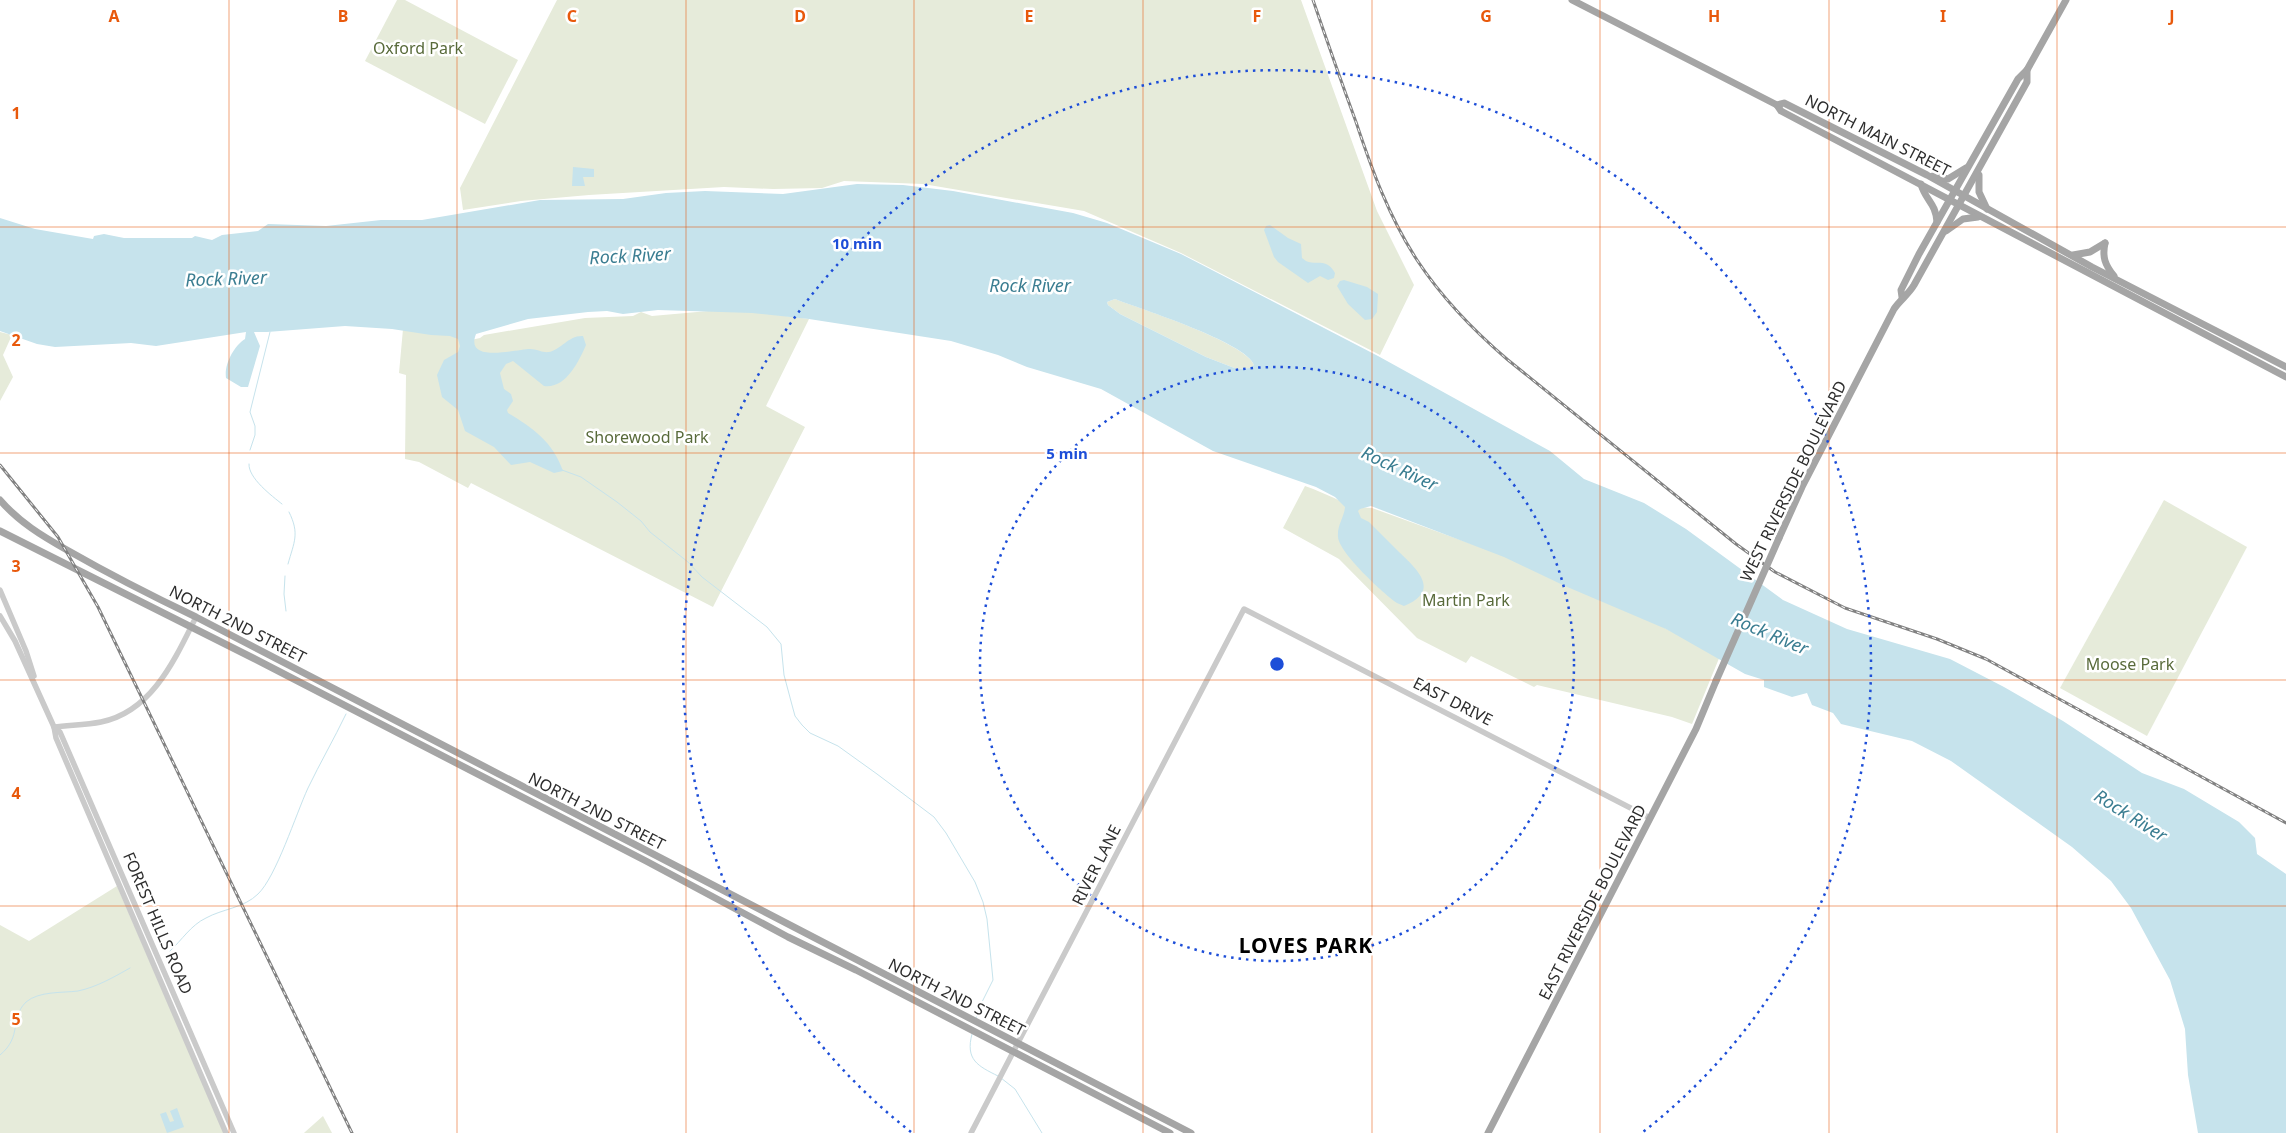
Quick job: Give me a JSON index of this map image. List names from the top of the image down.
{
  "streets": {
    "main road": [
      "NORTH MAIN STREET",
      "WEST RIVERSIDE BOULEVARD",
      "NORTH 2ND STREET",
      "EAST RIVERSIDE BOULEVARD"
    ],
    "street": ["EAST DRIVE", "RIVER LANE", "FOREST HILLS ROAD"]
  },
  "crossings": [
    ["NORTH MAIN STREET", "WEST RIVERSIDE BOULEVARD"],
    ["WEST RIVERSIDE BOULEVARD", "EAST RIVERSIDE BOULEVARD"],
    ["NORTH 2ND STREET", "RIVER LANE"],
    ["EAST DRIVE", "RIVER LANE"],
    ["EAST DRIVE", "EAST RIVERSIDE BOULEVARD"]
  ],
  "districts": ["LOVES PARK"],
  "water": ["Rock River"],
  "parks": [
    "Oxford Park",
    "Shorewood Park",
    "Martin Park",
    "Moose Park"
  ],
  "grid": {
    "columns": [
      "A",
      "B",
      "C",
      "D",
      "E",
      "F",
      "G",
      "H",
      "I",
      "J"
    ],
    "rows": [
      "1",
      "2",
      "3",
      "4",
      "5"
    ]
  },
  "rings": ["10 min", "5 min"]
}
